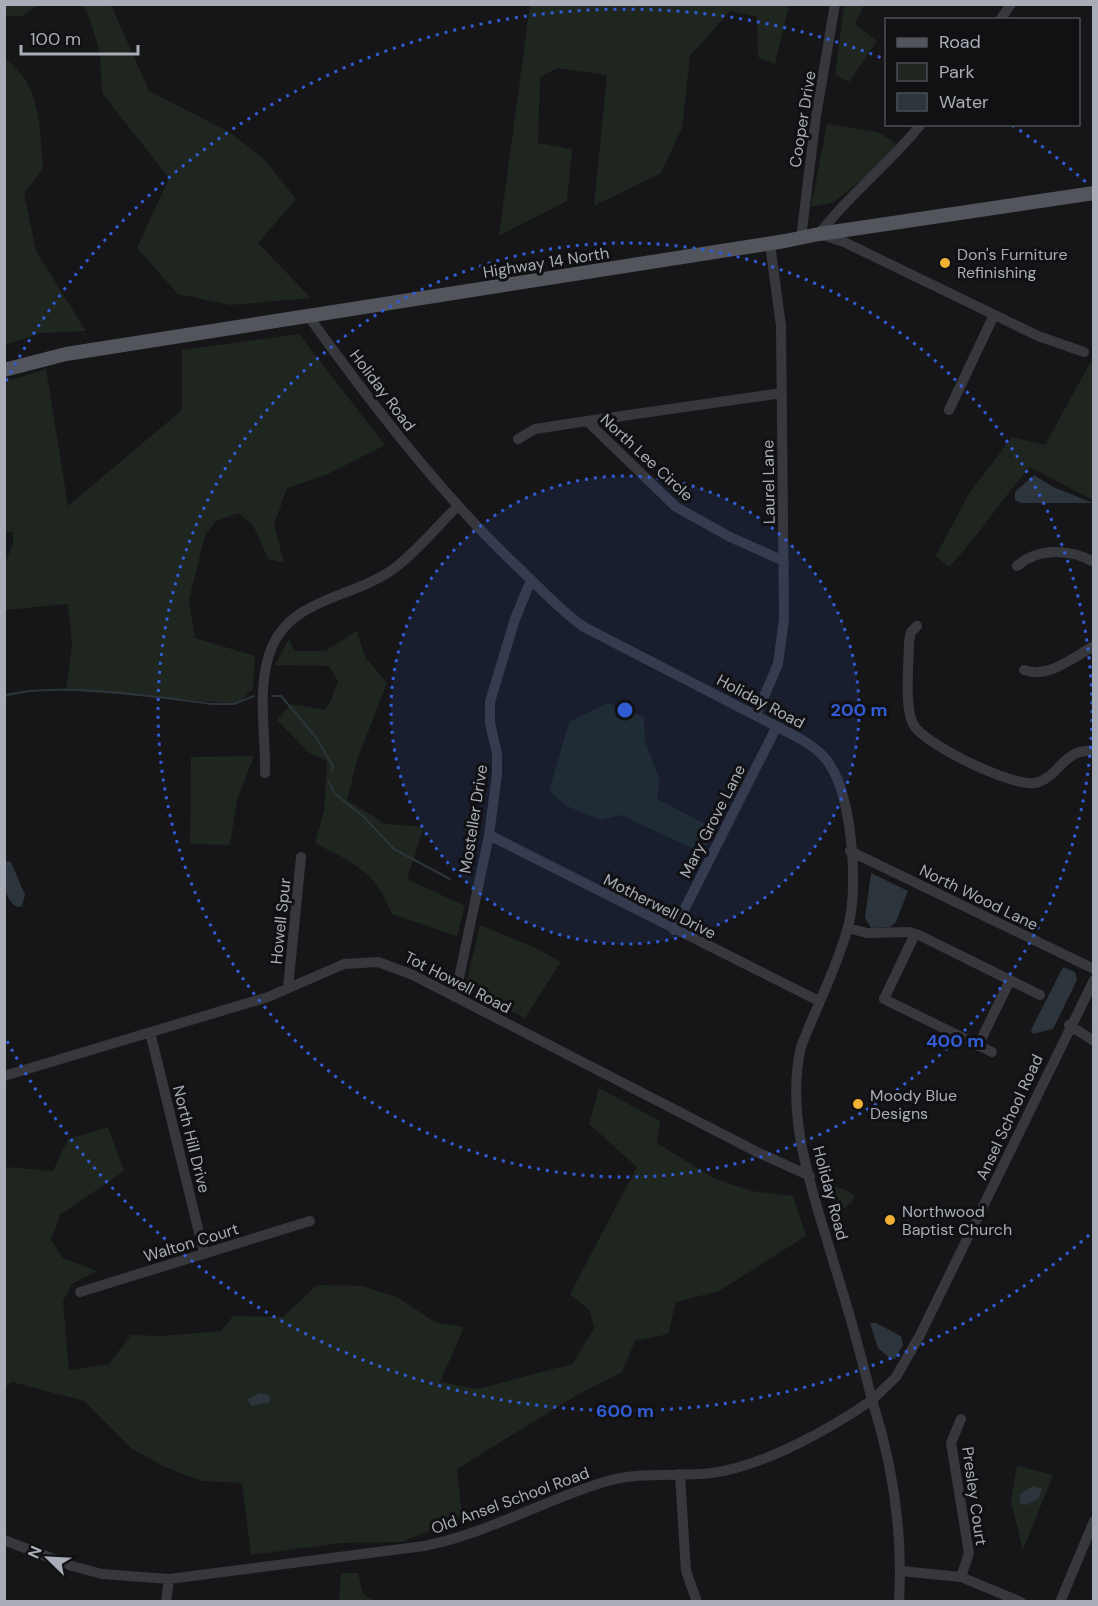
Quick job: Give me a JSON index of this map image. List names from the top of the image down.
{
  "streets": {
    "main road": ["Highway 14 North"],
    "street": [
      "Cooper Drive",
      "Holiday Road",
      "North Lee Circle",
      "Laurel Lane",
      "Mosteller Drive",
      "Mary Grove Lane",
      "North Wood Lane",
      "Motherwell Drive",
      "Howell Spur",
      "Tot Howell Road",
      "Ansel School Road",
      "North Hill Drive",
      "Walton Court",
      "Presley Court",
      "Old Ansel School Road"
    ]
  },
  "crossings": [
    ["Cooper Drive", "Highway 14 North"],
    ["Highway 14 North", "Holiday Road"],
    ["Highway 14 North", "Laurel Lane"],
    ["Holiday Road", "Laurel Lane"],
    ["Holiday Road", "Mosteller Drive"],
    ["Holiday Road", "Mary Grove Lane"],
    ["Holiday Road", "North Wood Lane"],
    ["Holiday Road", "Motherwell Drive"],
    ["Holiday Road", "Tot Howell Road"],
    ["Holiday Road", "Ansel School Road"],
    ["Holiday Road", "Old Ansel School Road"],
    ["North Lee Circle", "Laurel Lane"],
    ["Mosteller Drive", "Motherwell Drive"],
    ["Mosteller Drive", "Tot Howell Road"],
    ["Mary Grove Lane", "Motherwell Drive"],
    ["Howell Spur", "Tot Howell Road"],
    ["Tot Howell Road", "North Hill Drive"],
    ["Ansel School Road", "Old Ansel School Road"],
    ["North Hill Drive", "Walton Court"]
  ],
  "places": ["Don's Furniture Refinishing", "Moody Blue Designs", "Northwood Baptist Church"],
  "legend": ["Road", "Park", "Water"],
  "scale_bar": "100 m",
  "north": "top left",
  "rings": ["200 m", "400 m", "600 m"]
}
